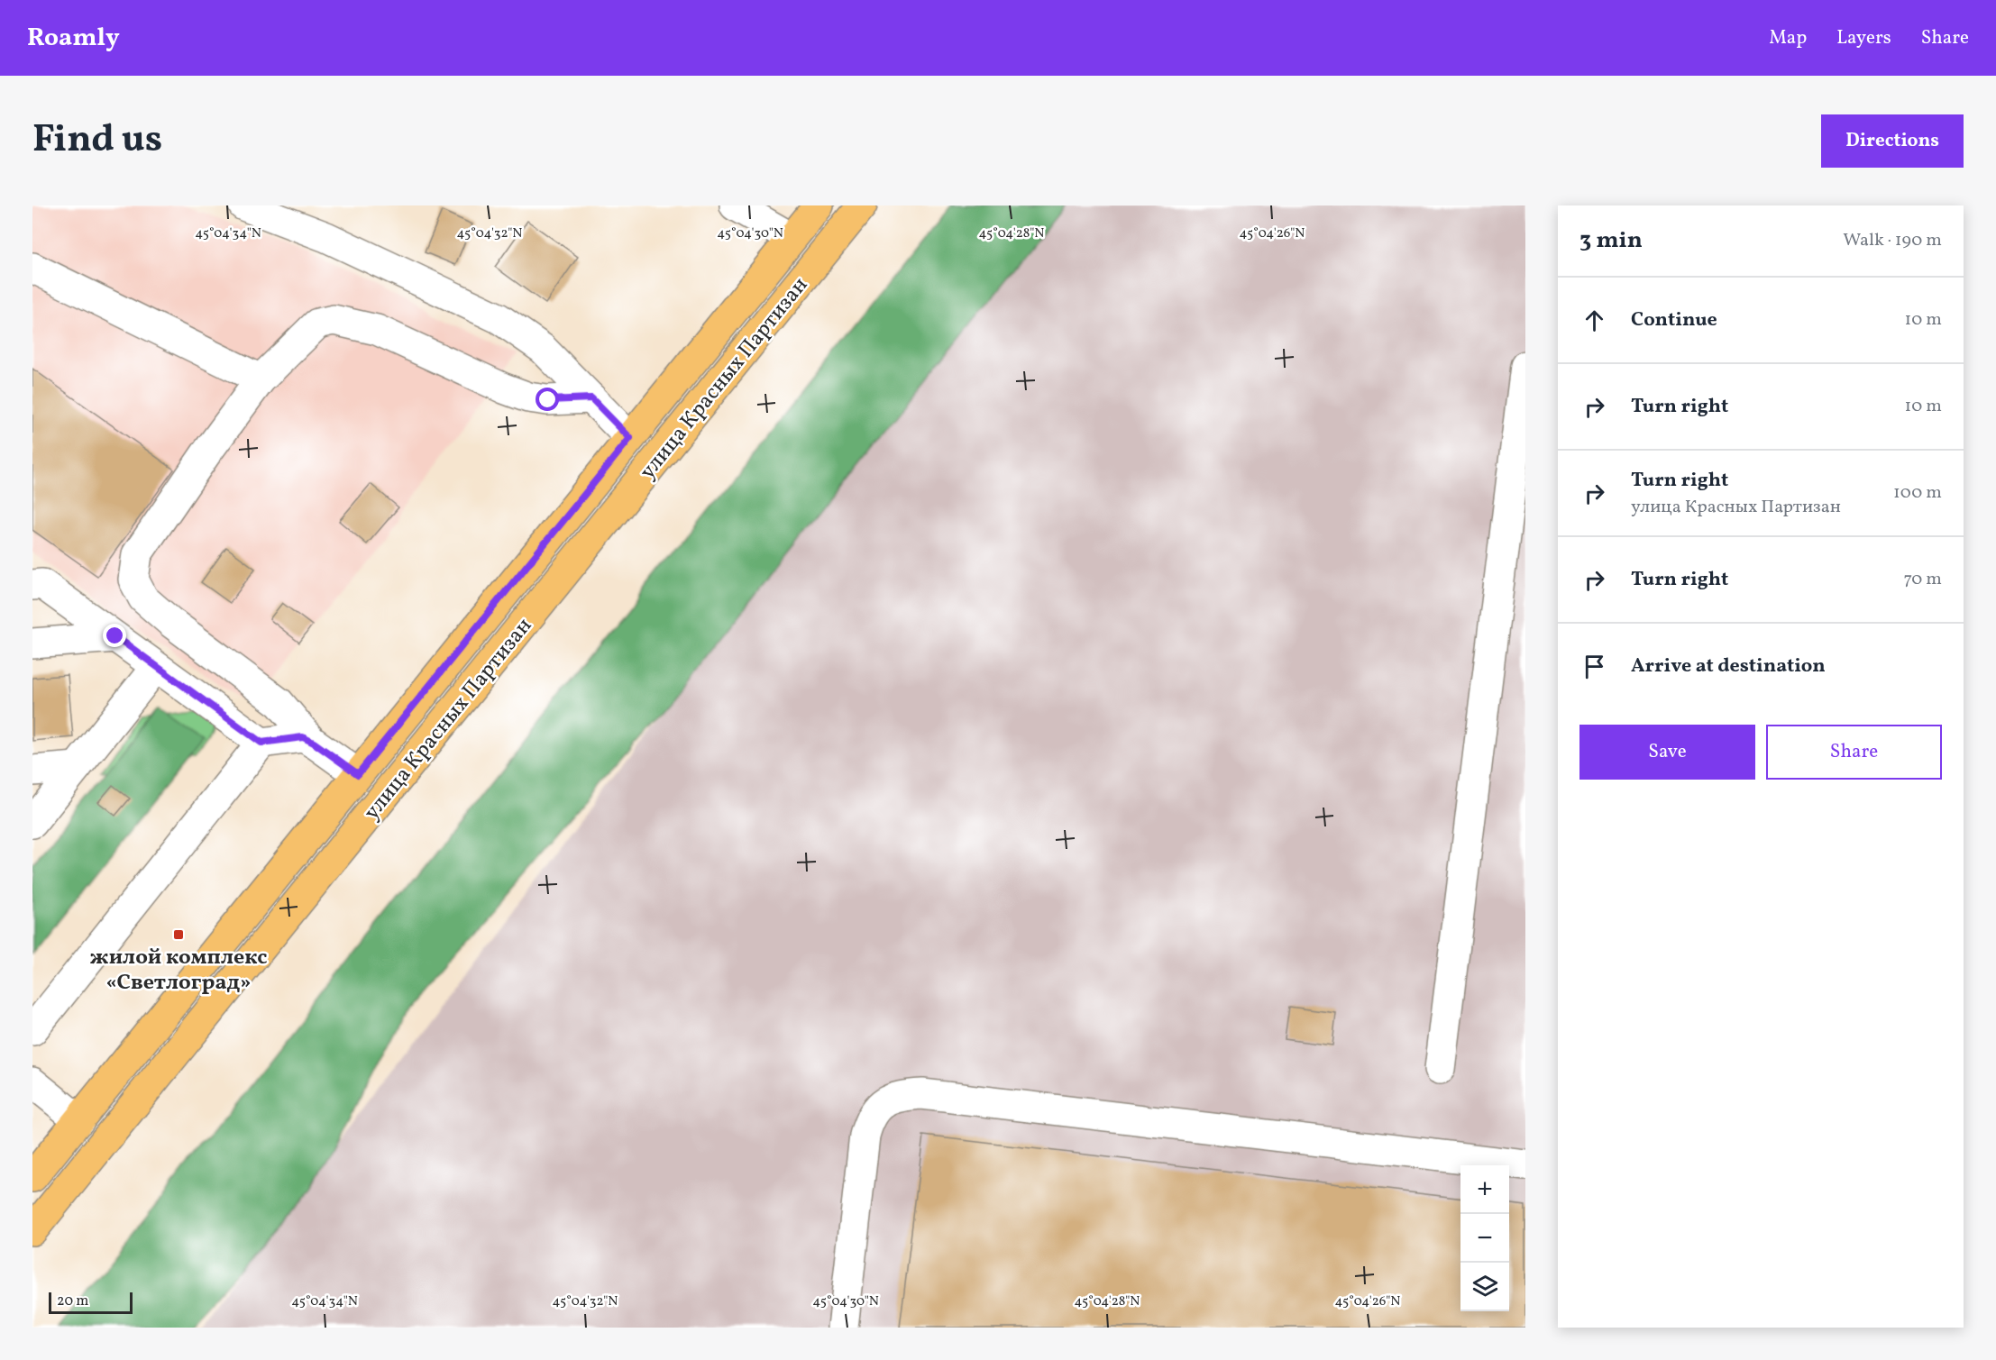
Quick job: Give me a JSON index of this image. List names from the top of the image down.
{
  "streets": {
    "main road": ["улица Красных Партизан"]
  },
  "places": {
    "transit": ["жилой комплекс «Светлоград»"]
  },
  "scale_bar": "20 m",
  "page": {
    "header": "Roamly",
    "nav": ["Map", "Layers", "Share"],
    "title": "Find us",
    "buttons": [
      "Directions",
      ["Save", "Share"]
    ],
    "heading": ["3 min", "Walk · 190 m"],
    "list": [
      ["Continue", "10 m"],
      ["Turn right", "10 m"],
      ["Turn right", "улица Красных Партизан", "100 m"],
      ["Turn right", "70 m"],
      "Arrive at destination"
    ],
    "map_buttons": ["+", "−"],
    "scale": "20 m"
  },
  "coordinates": [
    "45°04'34\"N",
    "45°04'32\"N",
    "45°04'30\"N",
    "45°04'28\"N",
    "45°04'26\"N"
  ]
}
